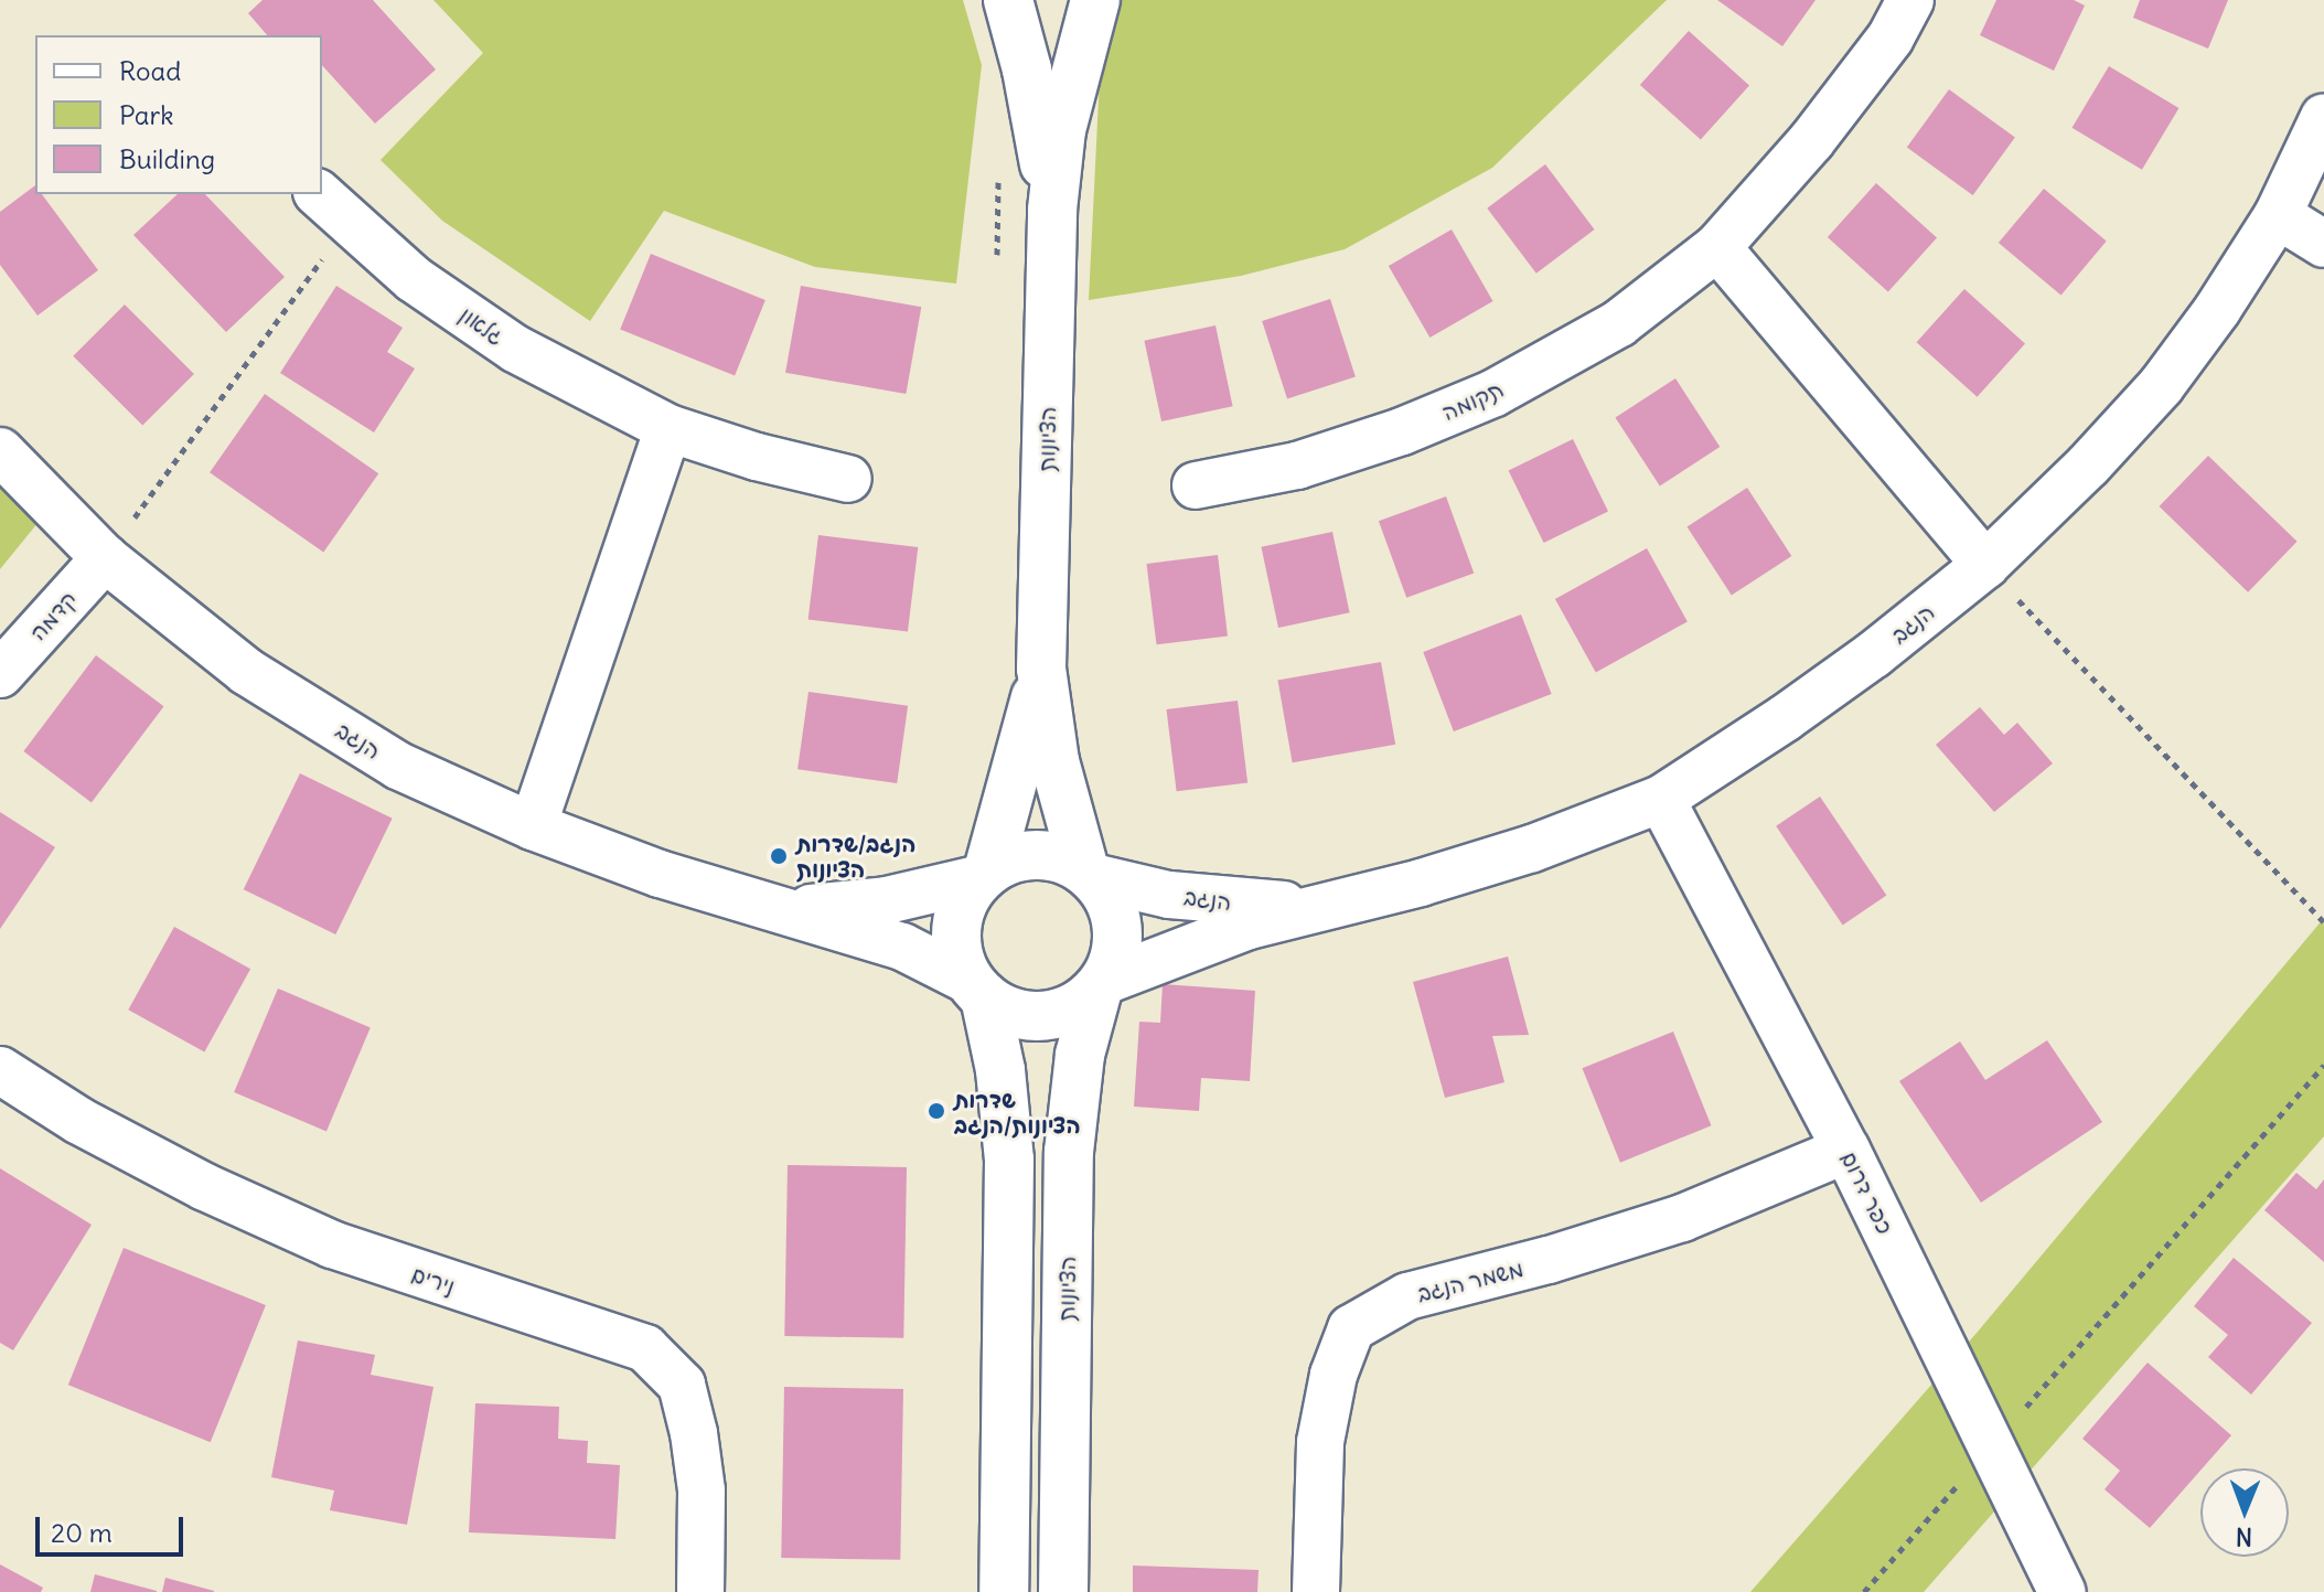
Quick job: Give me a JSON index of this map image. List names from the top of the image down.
{
  "streets": {
    "street": [
      "גלאון",
      "תקומה",
      "הציונות",
      "קדמה",
      "הנגב",
      "כפר דרום",
      "נירים",
      "משמר הנגב"
    ]
  },
  "crossings": [
    ["הציונות", "הנגב"],
    ["קדמה", "הנגב"],
    ["הנגב", "כפר דרום"],
    ["כפר דרום", "משמר הנגב"]
  ],
  "places": ["הנגב/שדרות הציונות", "שדרות הציונות/הנגב"],
  "legend": ["Road", "Park", "Building"],
  "scale_bar": "20 m",
  "north": "bottom"
}
